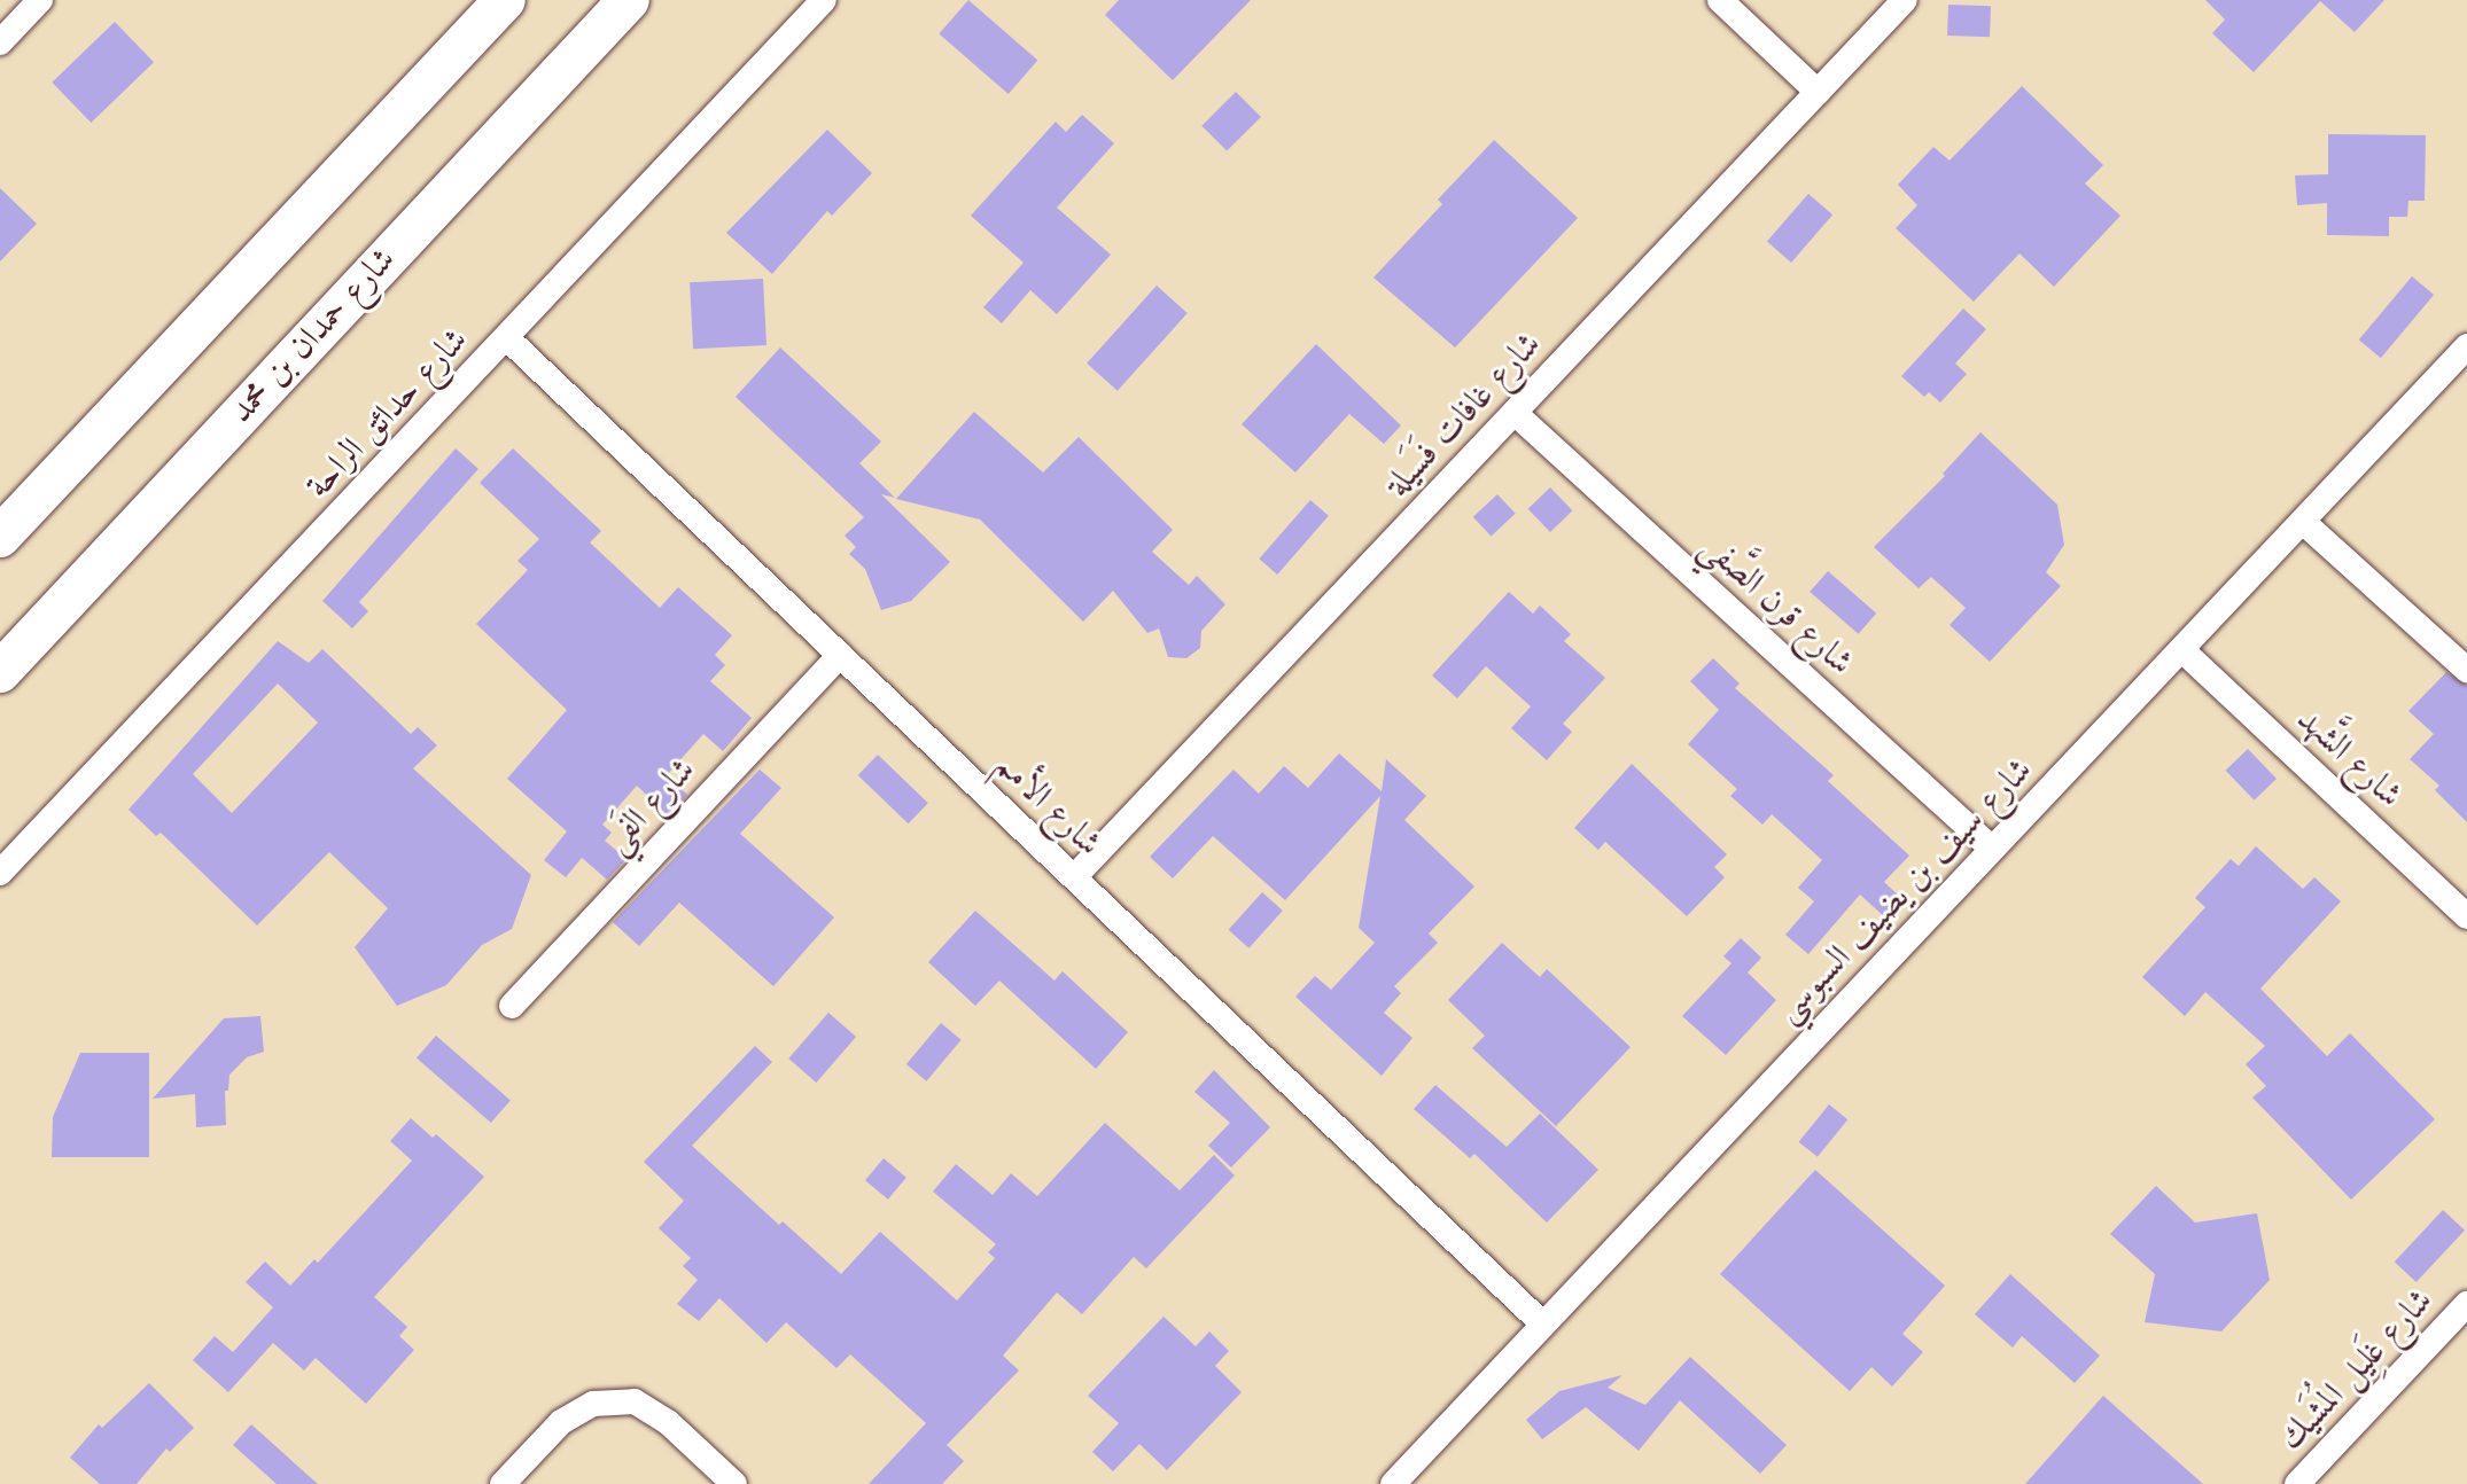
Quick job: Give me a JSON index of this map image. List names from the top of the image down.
{
  "streets": {
    "main road": ["شارع حمدان بن محمد"],
    "street": [
      "شارع حدائق الراحة",
      "شارع غافات فَسَيلة",
      "شارع قرن الصَّفي",
      "شارع الشَّهد",
      "شارع الأمم",
      "شارع الفَي",
      "شارع سيف بن يضيف السبوسي",
      "شارع غَلِيل المُشَيك"
    ]
  },
  "crossings": [
    ["شارع حدائق الراحة", "شارع الأمم"],
    ["شارع غافات فَسَيلة", "شارع قرن الصَّفي"],
    ["شارع غافات فَسَيلة", "شارع الأمم"],
    ["شارع قرن الصَّفي", "شارع سيف بن يضيف السبوسي"],
    ["شارع الشَّهد", "شارع سيف بن يضيف السبوسي"],
    ["شارع الأمم", "شارع الفَي"],
    ["شارع الأمم", "شارع سيف بن يضيف السبوسي"]
  ]
}
